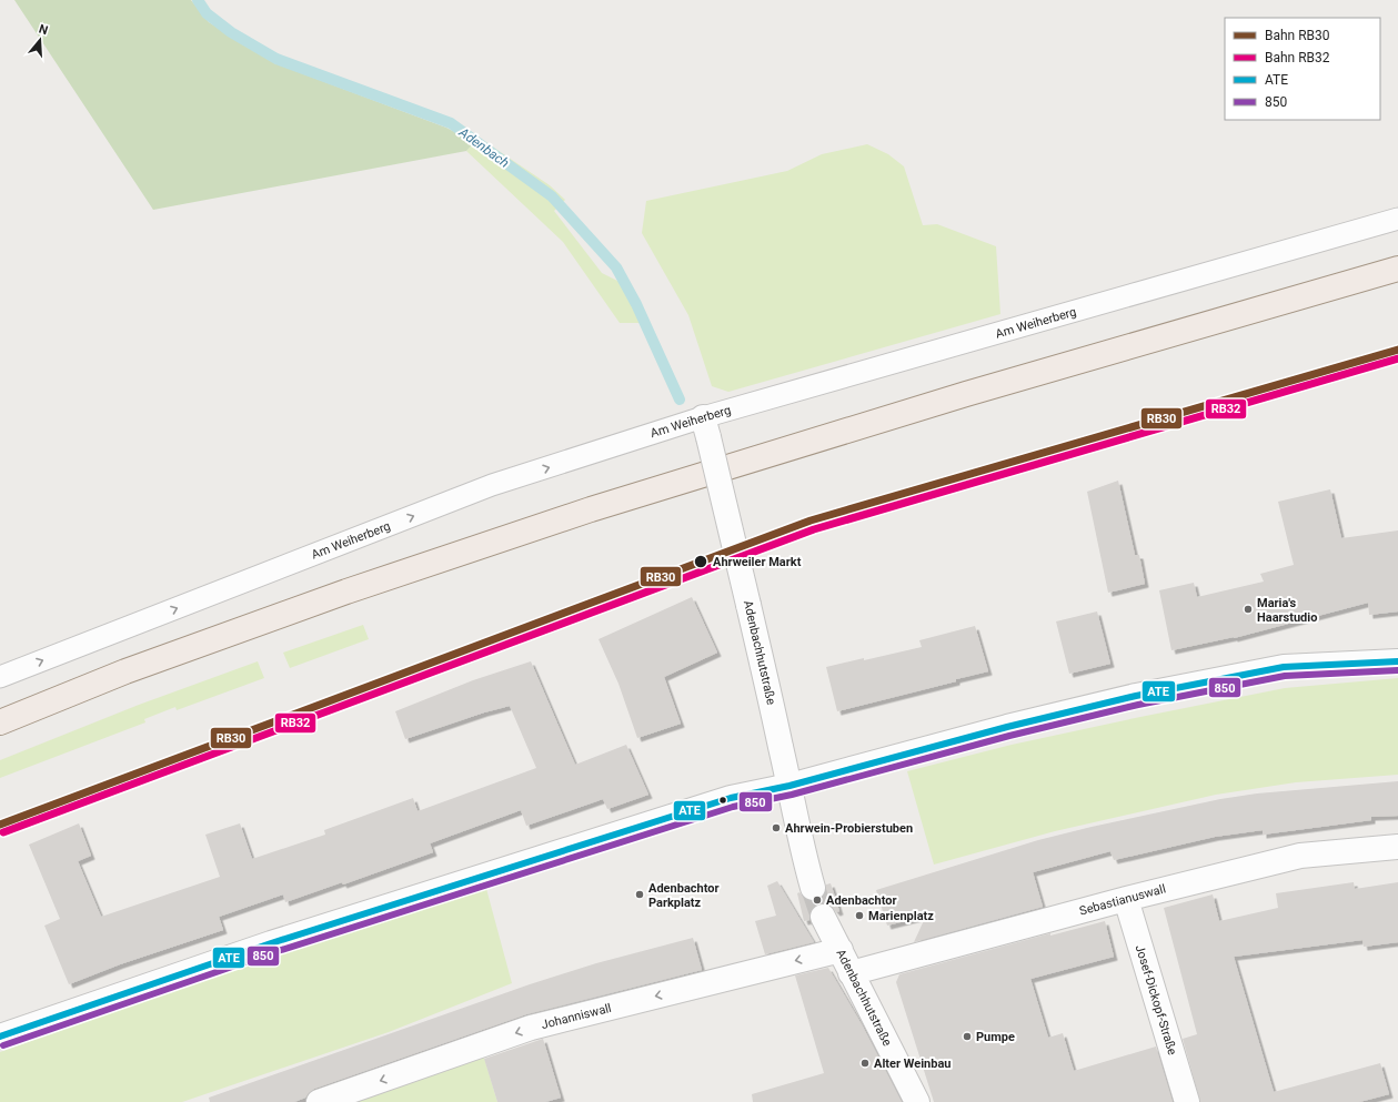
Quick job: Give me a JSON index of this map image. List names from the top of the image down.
{
  "streets": {
    "street": [
      "Adenbachhutstraße",
      "Sebastianuswall",
      "Josef-Dickopf-Straße",
      "Johanniswall"
    ],
    "lane": ["Am Weiherberg"]
  },
  "crossings": [
    ["Am Weiherberg", "Adenbachhutstraße"],
    ["Adenbachhutstraße", "Sebastianuswall"],
    ["Adenbachhutstraße", "Johanniswall"],
    ["Sebastianuswall", "Josef-Dickopf-Straße"]
  ],
  "one_way": ["Am Weiherberg"],
  "water": ["Adenbach"],
  "places": [
    "Ahrweiler Markt",
    "Maria's Haarstudio",
    "Ahrwein-Probierstuben",
    "Adenbachtor Parkplatz",
    "Adenbachtor",
    "Marienplatz",
    "Pumpe",
    "Alter Weinbau"
  ],
  "lines": [
    "rail line RB30",
    "rail line RB32",
    "transit line ATE",
    "transit line 850"
  ],
  "legend": [
    "Bahn RB30",
    "Bahn RB32",
    "ATE",
    "850"
  ],
  "north": "top"
}
